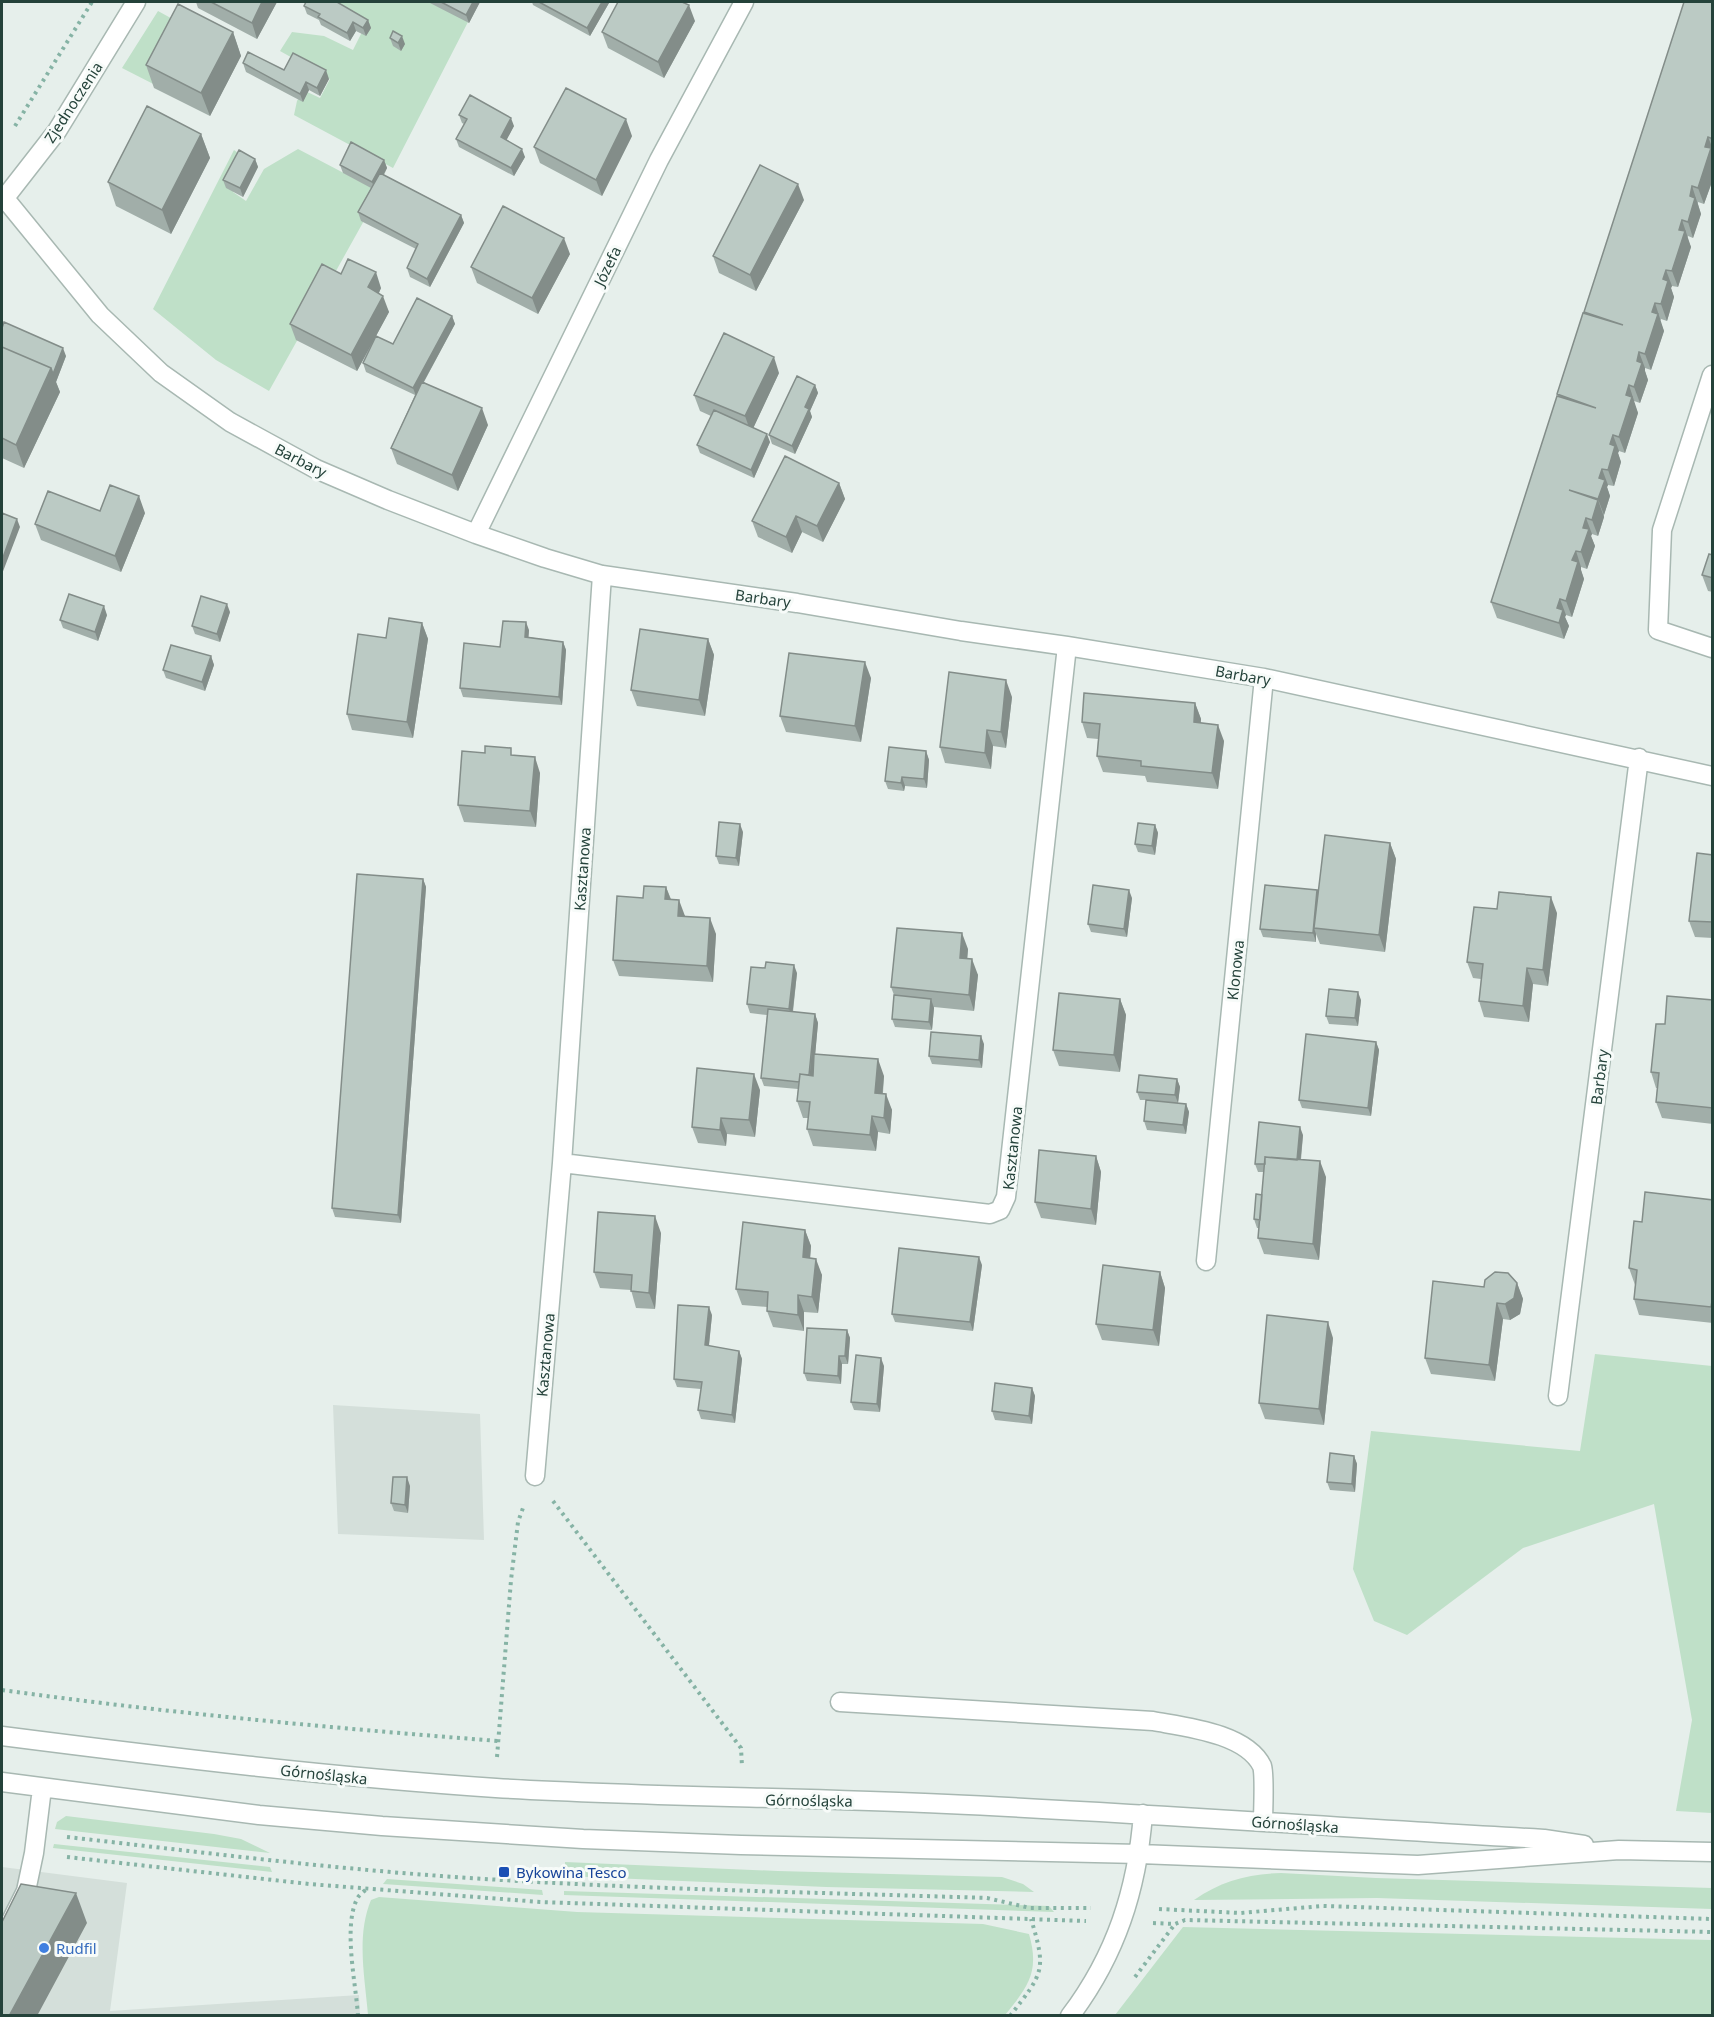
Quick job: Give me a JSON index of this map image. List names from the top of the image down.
{
  "streets": {
    "street": [
      "Zjednoczenia",
      "Józefa",
      "Barbary",
      "Kasztanowa",
      "Klonowa",
      "Górnośląska"
    ]
  },
  "crossings": [
    ["Zjednoczenia", "Barbary"],
    ["Józefa", "Barbary"],
    ["Barbary", "Kasztanowa"],
    ["Barbary", "Klonowa"]
  ],
  "places": {
    "transit": ["Bykowina Tesco"],
    "other": ["Rudfil"]
  }
}
